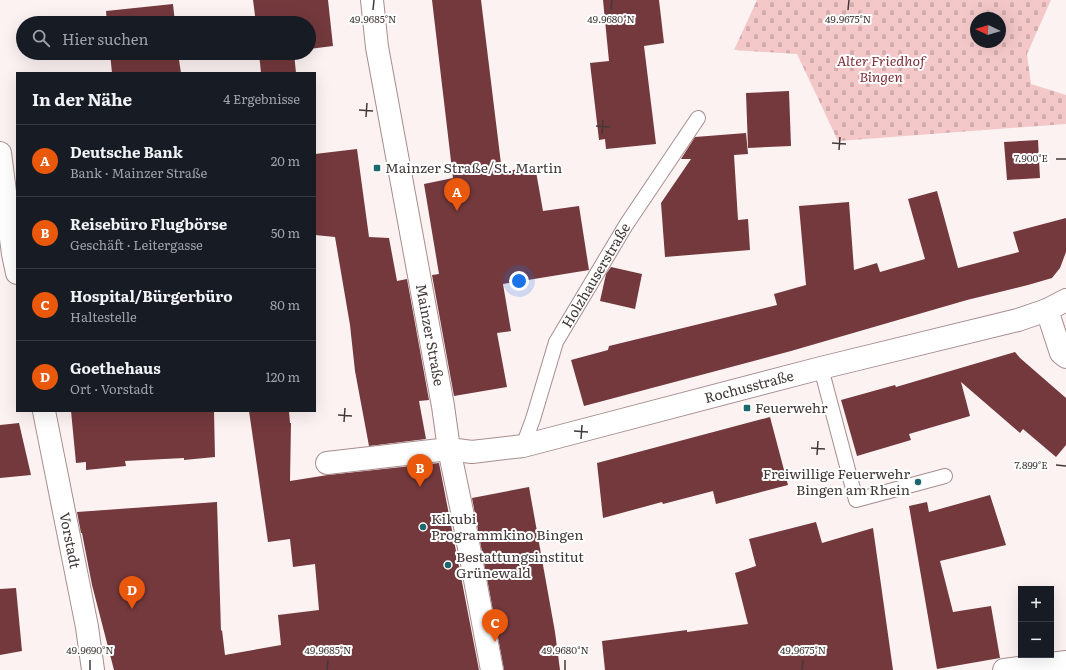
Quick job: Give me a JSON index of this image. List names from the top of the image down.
{
  "streets": {
    "street": ["Mainzer Straße", "Rochusstraße", "Vorstadt"],
    "lane": ["Holzhauserstraße"]
  },
  "crossings": [
    ["Holzhauserstraße", "Rochusstraße"],
    ["Mainzer Straße", "Rochusstraße"]
  ],
  "parks": ["Alter Friedhof Bingen"],
  "places": {
    "transit": ["Mainzer Straße/St. Martin", "Feuerwehr"],
    "other": ["Freiwillige Feuerwehr Bingen am Rhein", "Kikubi Programmkino Bingen", "Bestattungsinstitut Grünewald"]
  },
  "north": "left",
  "page": {
    "search": "Hier suchen",
    "heading": ["In der Nähe", "4 Ergebnisse"],
    "list": [
      {
        "mark": "A",
        "name": "Deutsche Bank",
        "note": "Bank · Mainzer Straße",
        "value": "20 m"
      },
      {
        "mark": "B",
        "name": "Reisebüro Flugbörse",
        "note": "Geschäft · Leitergasse",
        "value": "50 m"
      },
      {
        "mark": "C",
        "name": "Hospital/Bürgerbüro",
        "note": "Haltestelle",
        "value": "80 m"
      },
      {
        "mark": "D",
        "name": "Goethehaus",
        "note": "Ort · Vorstadt",
        "value": "120 m"
      }
    ],
    "pins": [
      "A",
      "B",
      "D",
      "C"
    ],
    "map_buttons": ["+", "−"]
  },
  "coordinates": [
    "49.9685°N",
    "49.9680°N",
    "49.9675°N",
    "7.900°E",
    "7.899°E",
    "49.9690°N"
  ]
}
